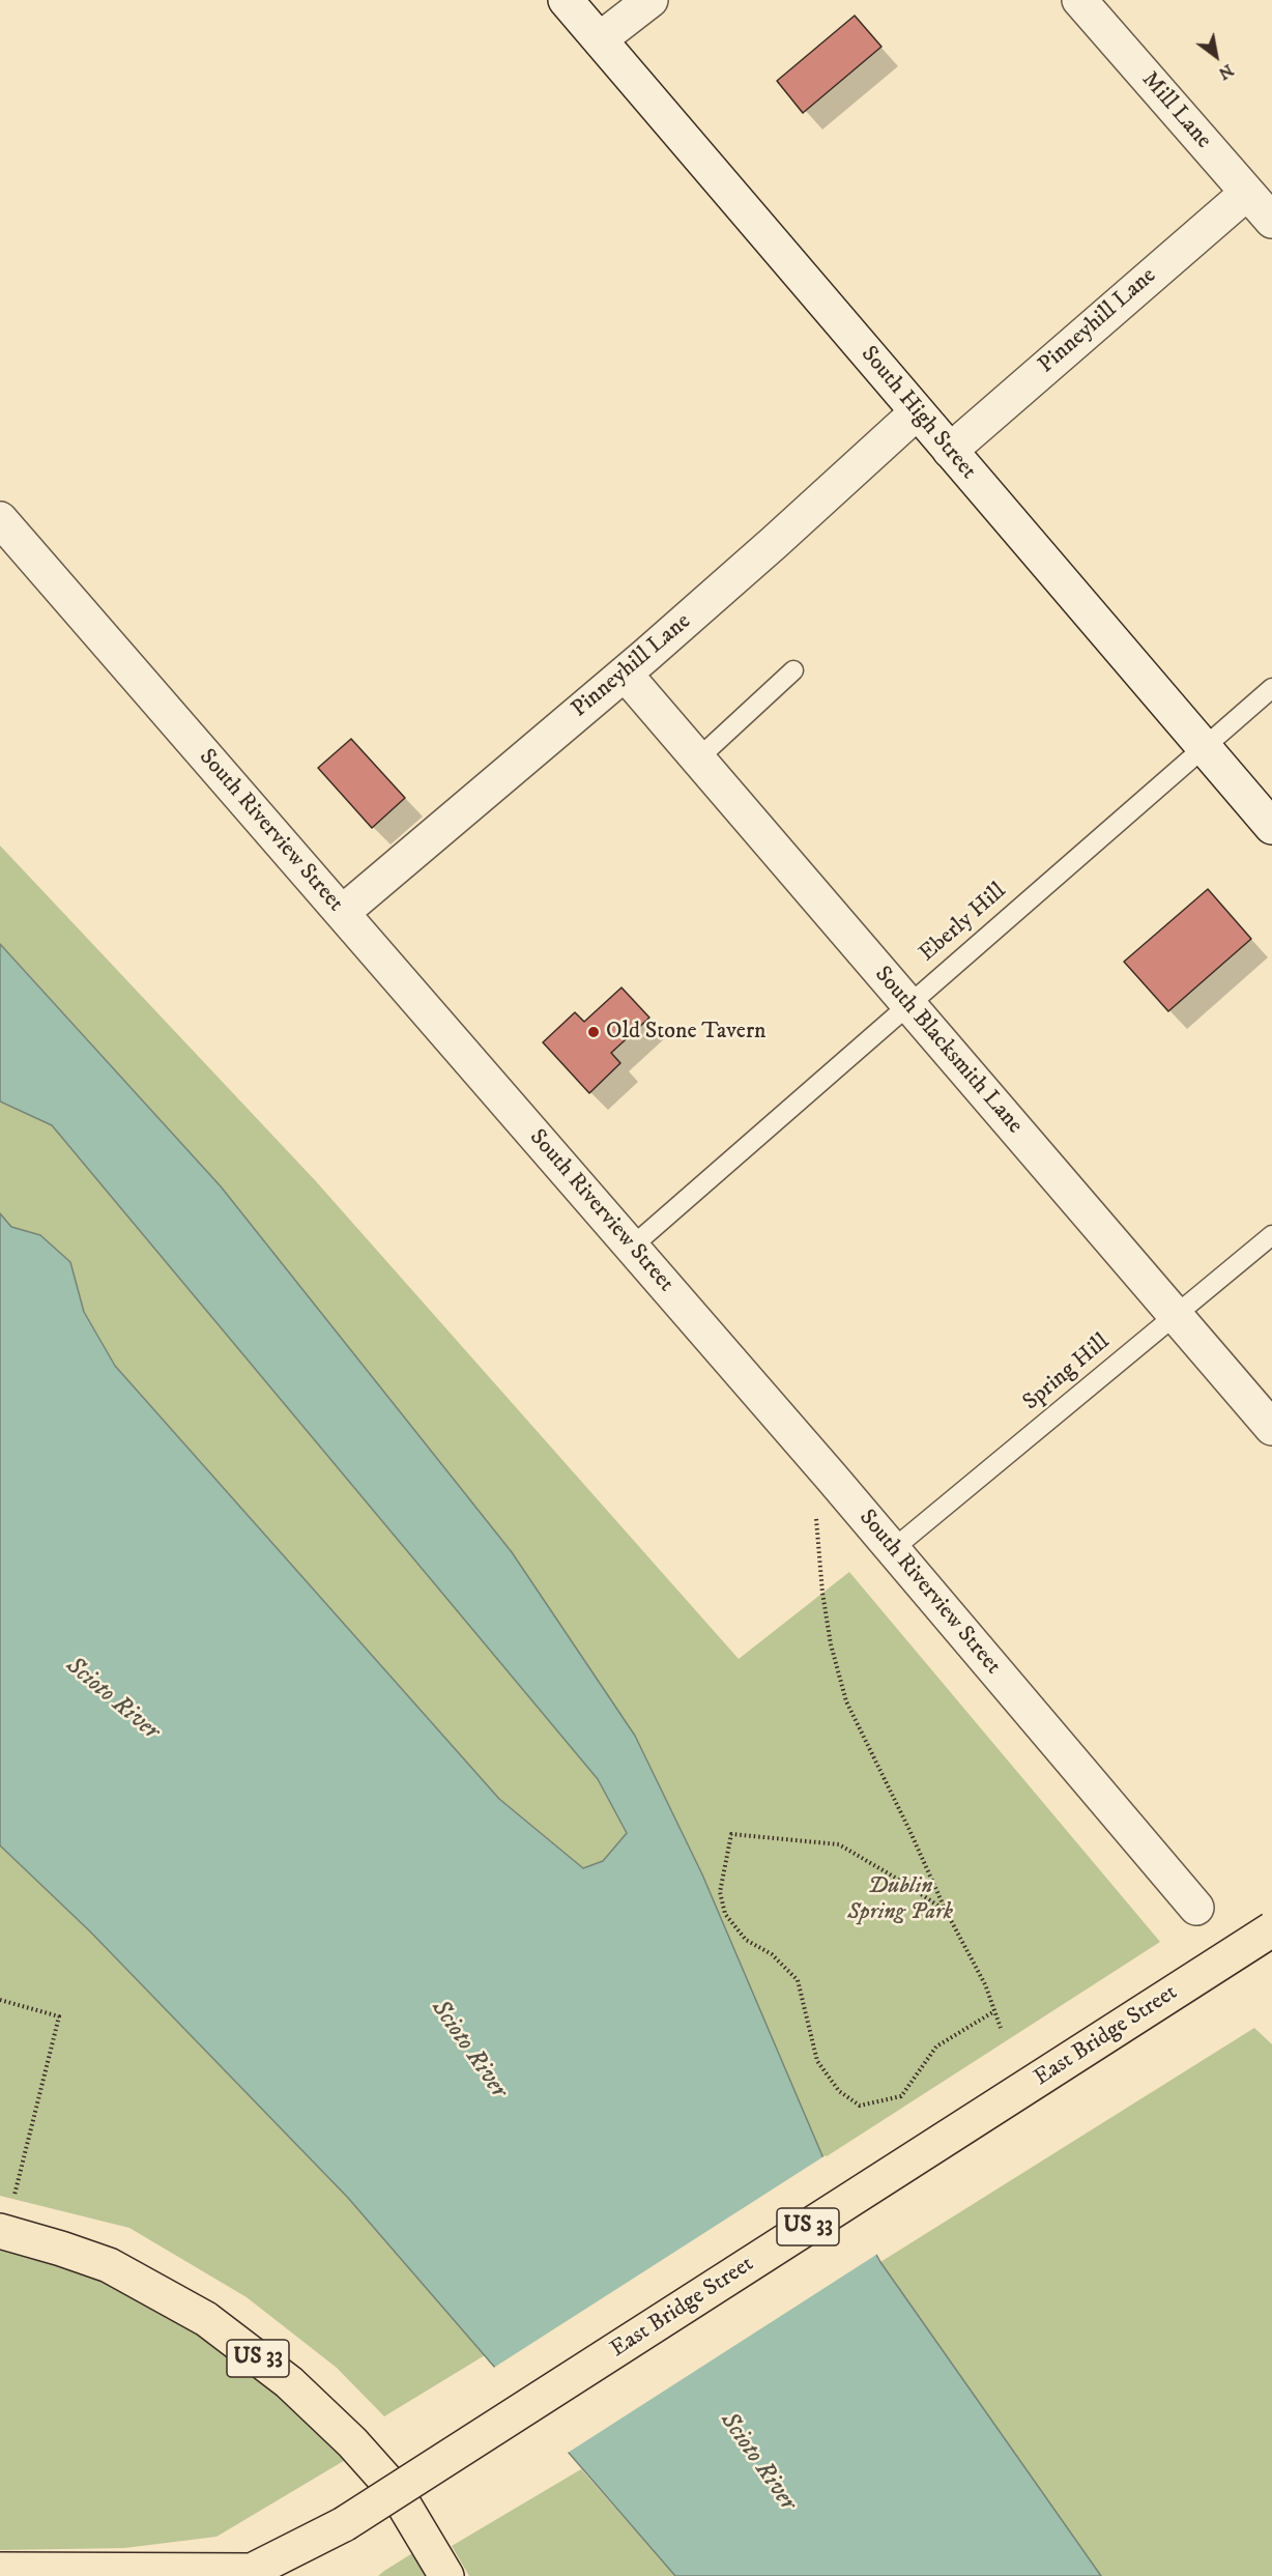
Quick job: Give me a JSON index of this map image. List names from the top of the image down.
{
  "streets": {
    "main road": ["East Bridge Street", "US 33"],
    "street": [
      "Mill Lane",
      "Pinneyhill Lane",
      "South High Street",
      "South Riverview Street",
      "South Blacksmith Lane"
    ],
    "lane": ["Eberly Hill", "Spring Hill"]
  },
  "crossings": [
    ["Mill Lane", "Pinneyhill Lane"],
    ["Pinneyhill Lane", "South High Street"],
    ["Pinneyhill Lane", "South Riverview Street"],
    ["Pinneyhill Lane", "South Blacksmith Lane"],
    ["South High Street", "Eberly Hill"],
    ["South Riverview Street", "Eberly Hill"],
    ["South Riverview Street", "Spring Hill"],
    ["Eberly Hill", "South Blacksmith Lane"],
    ["South Blacksmith Lane", "Spring Hill"]
  ],
  "water": ["Scioto River"],
  "parks": ["Dublin Spring Park"],
  "places": ["Old Stone Tavern"],
  "north": "bottom right"
}
